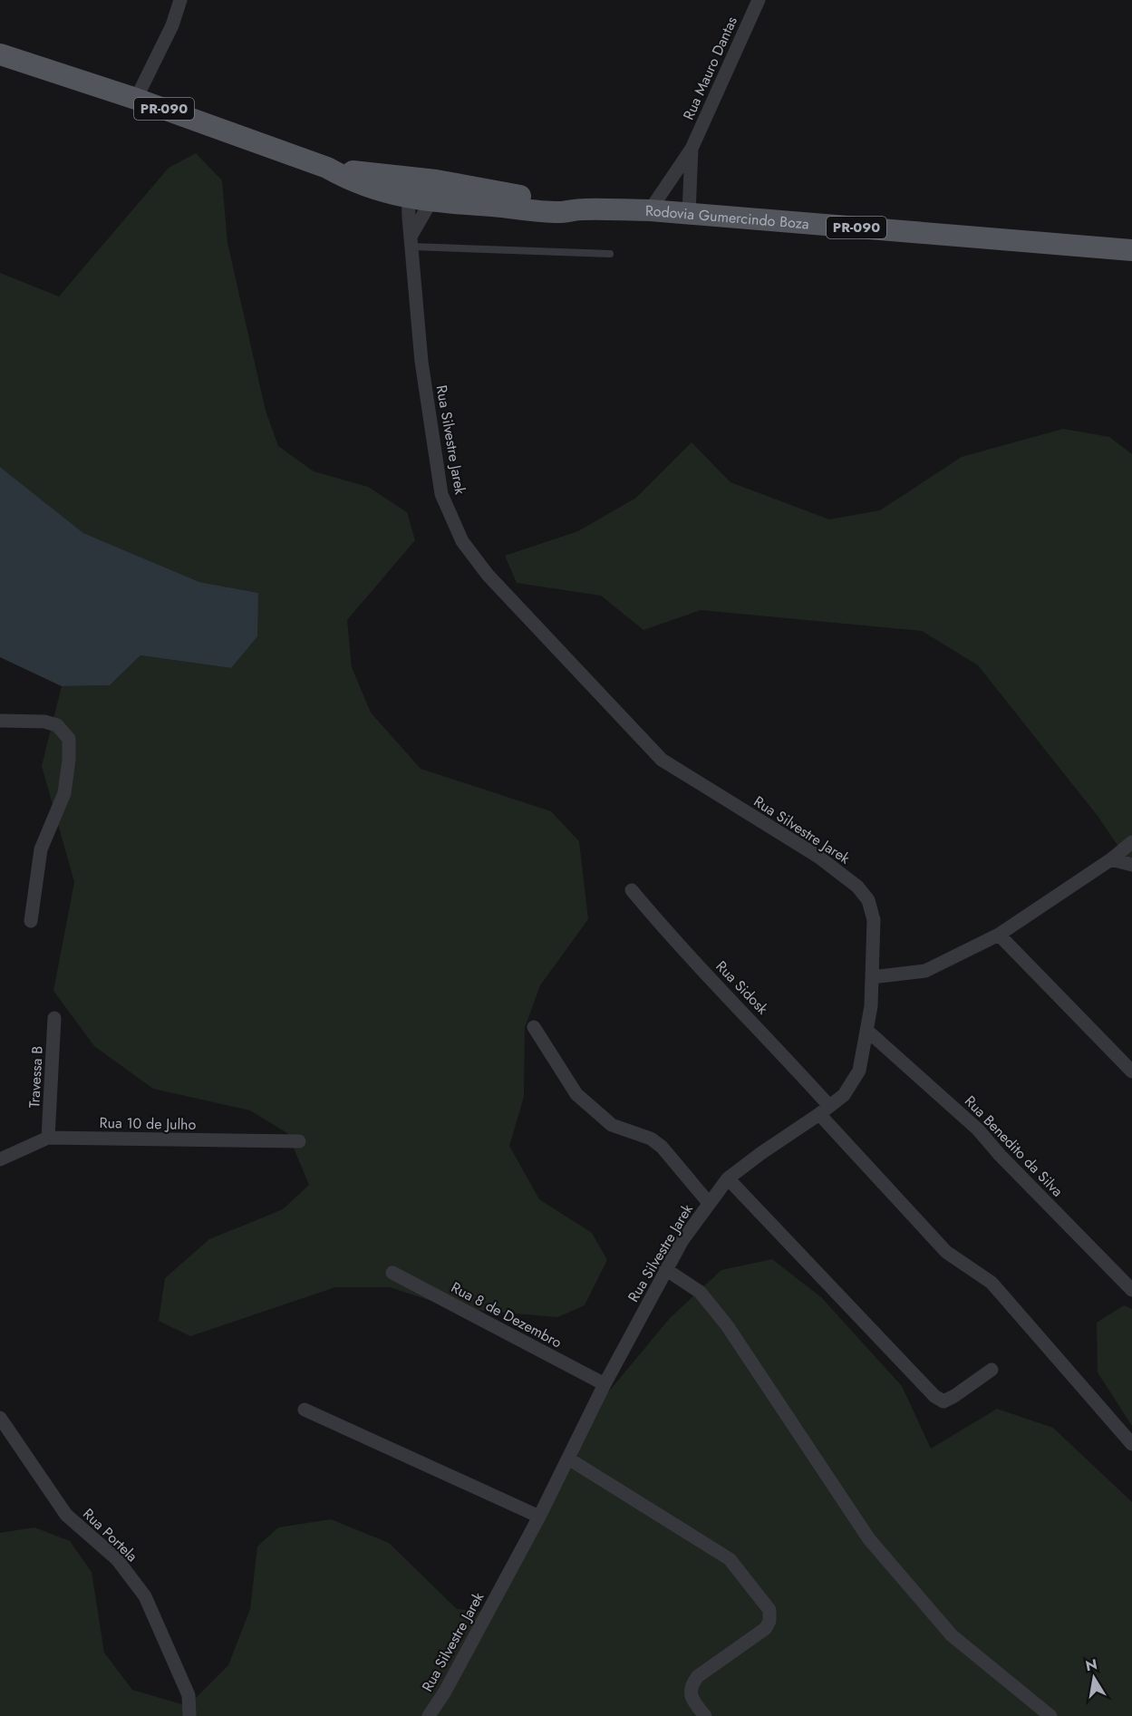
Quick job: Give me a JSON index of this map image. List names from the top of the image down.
{
  "streets": {
    "main road": ["PR-090", "Rodovia Gumercindo Boza"],
    "street": [
      "Rua Mauro Dantas",
      "Rua Silvestre Jarek",
      "Rua Sidosk",
      "Travessa B",
      "Rua 10 de Julho",
      "Rua Benedito da Silva",
      "Rua 8 de Dezembro",
      "Rua Portela"
    ]
  },
  "crossings": [
    ["Rua Mauro Dantas", "Rodovia Gumercindo Boza"],
    ["Rodovia Gumercindo Boza", "Rua Silvestre Jarek"],
    ["Rua Silvestre Jarek", "Rua Sidosk"],
    ["Rua Silvestre Jarek", "Rua Benedito da Silva"],
    ["Rua Silvestre Jarek", "Rua 8 de Dezembro"],
    ["Travessa B", "Rua 10 de Julho"]
  ],
  "north": "top"
}
